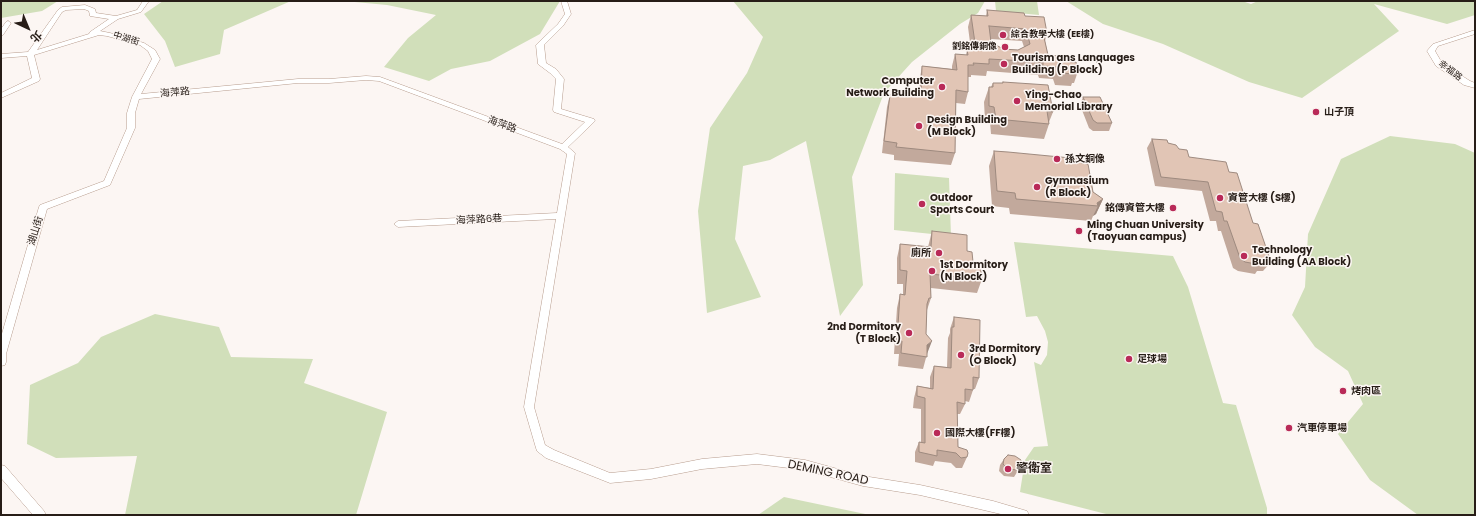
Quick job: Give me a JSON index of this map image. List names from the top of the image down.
{
  "streets": {
    "street": [
      "中湖街",
      "幸福路",
      "海萍路",
      "海萍路6巷",
      "湖山街",
      "DEMING ROAD"
    ]
  },
  "crossings": [
    ["中湖街", "海萍路"],
    ["中湖街", "湖山街"],
    ["海萍路", "湖山街"],
    ["海萍路6巷", "DEMING ROAD"]
  ],
  "places": [
    "綜合教學大樓 (EE樓)",
    "劉銘傳銅像",
    "Tourism ans Languages Building (P Block)",
    "Computer Network Building",
    "Ying-Chao Memorial Library",
    "山子頂",
    "Design Building (M Block)",
    "孫文銅像",
    "Gymnasium (R Block)",
    "資管大樓 (S樓)",
    "Outdoor Sports Court",
    "銘傳資管大樓",
    "Ming Chuan University (Taoyuan campus)",
    "廁所",
    "Technology Building (AA Block)",
    "1st Dormitory (N Block)",
    "2nd Dormitory (T Block)",
    "3rd Dormitory (O Block)",
    "足球場",
    "烤肉區",
    "汽車停車場",
    "國際大樓(FF樓)",
    "警衛室"
  ],
  "north": "bottom right"
}
